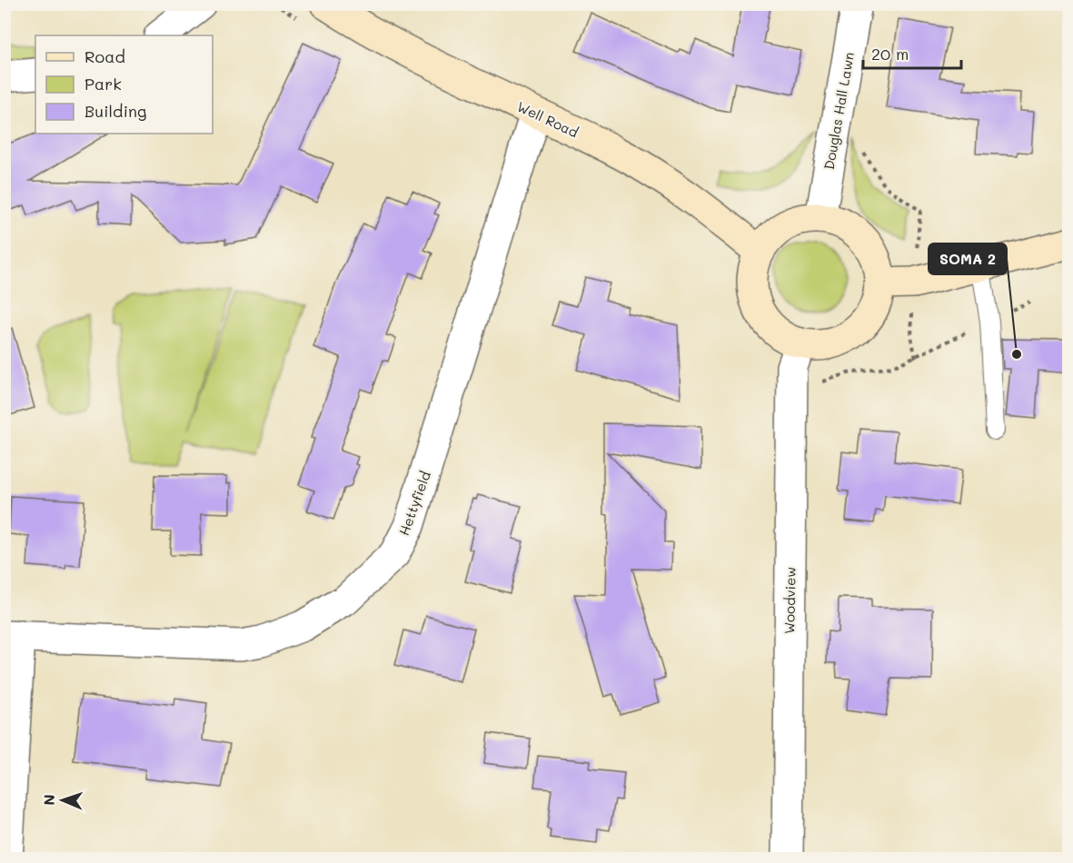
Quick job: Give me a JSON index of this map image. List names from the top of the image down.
{
  "streets": {
    "main road": ["Well Road"],
    "street": ["Douglas Hall Lawn", "Hettyfield", "Woodview"]
  },
  "crossings": [
    ["Douglas Hall Lawn", "Well Road"],
    ["Douglas Hall Lawn", "Woodview"],
    ["Well Road", "Hettyfield"],
    ["Well Road", "Woodview"]
  ],
  "places": ["SOMA 2"],
  "legend": ["Road", "Park", "Building"],
  "scale_bar": "20 m",
  "north": "left"
}
